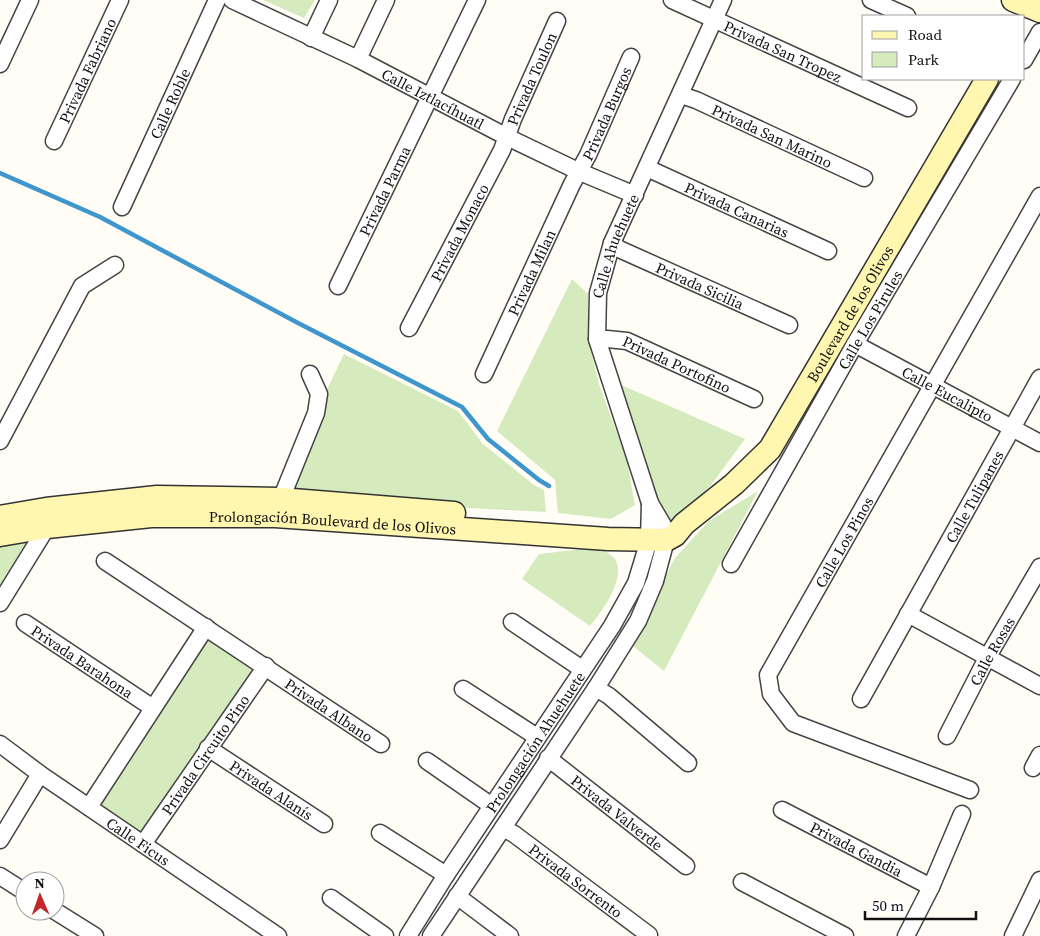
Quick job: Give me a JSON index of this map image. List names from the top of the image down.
{
  "streets": {
    "street": [
      "Privada San Tropez",
      "Privada Fabriano",
      "Privada Toulon",
      "Calle Iztlacíhuatl",
      "Calle Roble",
      "Privada Burgos",
      "Privada San Marino",
      "Privada Parma",
      "Privada Canarias",
      "Privada Monaco",
      "Calle Ahuehuete",
      "Privada Milan",
      "Privada Sicilia",
      "Boulevard de los Olivos",
      "Calle Los Pirules",
      "Privada Portofino",
      "Calle Eucalipto",
      "Calle Tulipanes",
      "Prolongación Boulevard de los Olivos",
      "Calle Los Pinos",
      "Calle Rosas",
      "Privada Barahona",
      "Privada Albano",
      "Prolongación Ahuehuete",
      "Privada Circuito Pino",
      "Privada Alanís",
      "Privada Valverde",
      "Calle Ficus",
      "Privada Gandia",
      "Privada Sorrento"
    ]
  },
  "crossings": [
    ["Privada San Tropez", "Calle Ahuehuete"],
    ["Privada Toulon", "Calle Iztlacíhuatl"],
    ["Privada Toulon", "Privada Monaco"],
    ["Calle Iztlacíhuatl", "Privada Burgos"],
    ["Calle Iztlacíhuatl", "Privada Parma"],
    ["Calle Iztlacíhuatl", "Privada Monaco"],
    ["Calle Iztlacíhuatl", "Calle Ahuehuete"],
    ["Calle Iztlacíhuatl", "Privada Milan"],
    ["Privada Burgos", "Privada Milan"],
    ["Privada San Marino", "Calle Ahuehuete"],
    ["Privada Canarias", "Calle Ahuehuete"],
    ["Calle Ahuehuete", "Privada Sicilia"],
    ["Calle Ahuehuete", "Boulevard de los Olivos"],
    ["Calle Ahuehuete", "Privada Portofino"],
    ["Calle Ahuehuete", "Prolongación Boulevard de los Olivos"],
    ["Calle Ahuehuete", "Prolongación Ahuehuete"],
    ["Boulevard de los Olivos", "Prolongación Boulevard de los Olivos"],
    ["Boulevard de los Olivos", "Prolongación Ahuehuete"],
    ["Calle Los Pirules", "Calle Eucalipto"],
    ["Calle Eucalipto", "Calle Tulipanes"],
    ["Calle Eucalipto", "Calle Los Pinos"],
    ["Prolongación Boulevard de los Olivos", "Prolongación Ahuehuete"],
    ["Privada Albano", "Privada Circuito Pino"],
    ["Prolongación Ahuehuete", "Privada Valverde"],
    ["Prolongación Ahuehuete", "Privada Sorrento"],
    ["Privada Circuito Pino", "Privada Alanís"],
    ["Privada Circuito Pino", "Calle Ficus"]
  ],
  "legend": ["Road", "Park"],
  "scale_bar": "50 m",
  "north": "top"
}
